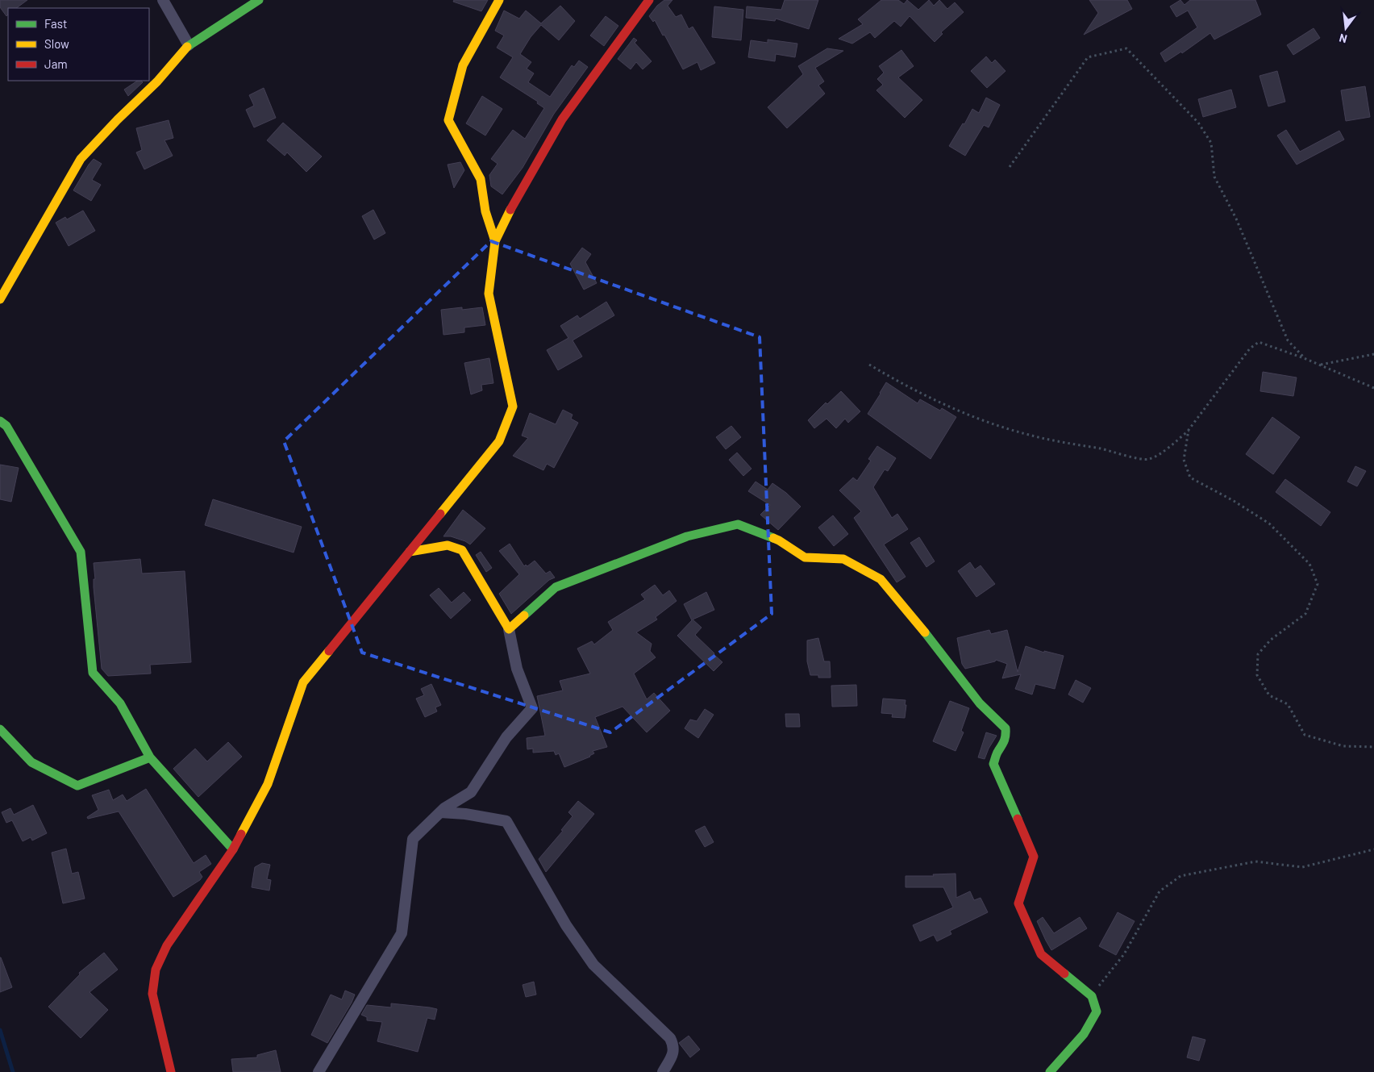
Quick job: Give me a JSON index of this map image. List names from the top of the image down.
{
  "legend": ["Fast", "Slow", "Jam"],
  "north": "bottom"
}
